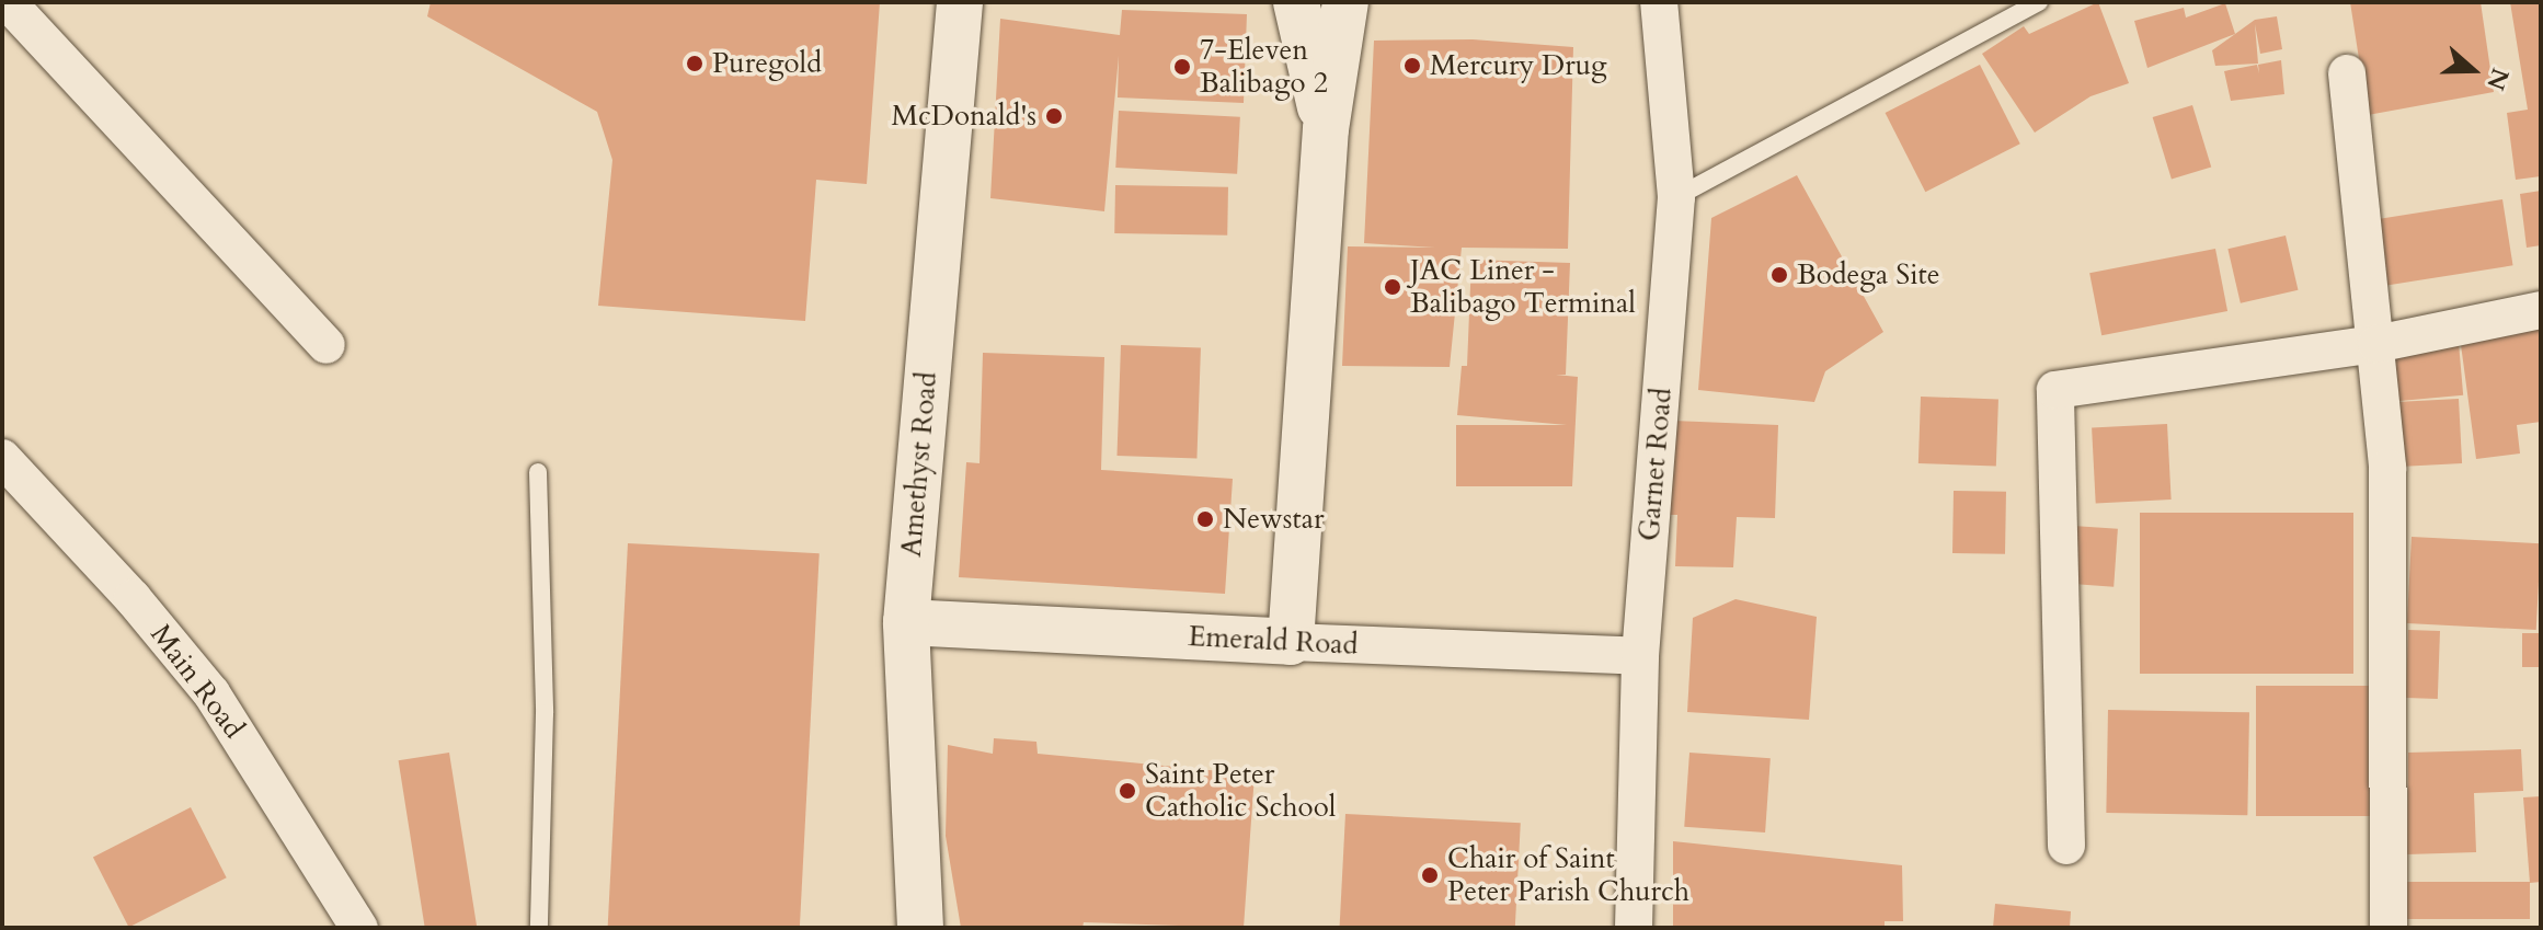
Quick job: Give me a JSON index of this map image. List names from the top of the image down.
{
  "streets": {
    "street": [
      "Amethyst Road",
      "Garnet Road",
      "Emerald Road",
      "Main Road"
    ]
  },
  "crossings": [
    ["Amethyst Road", "Emerald Road"],
    ["Garnet Road", "Emerald Road"]
  ],
  "places": [
    "Puregold",
    "Mercury Drug",
    "7-Eleven Balibago 2",
    "McDonald's",
    "Bodega Site",
    "JAC Liner - Balibago Terminal",
    "Newstar",
    "Saint Peter Catholic School",
    "Chair of Saint Peter Parish Church"
  ],
  "north": "right"
}
